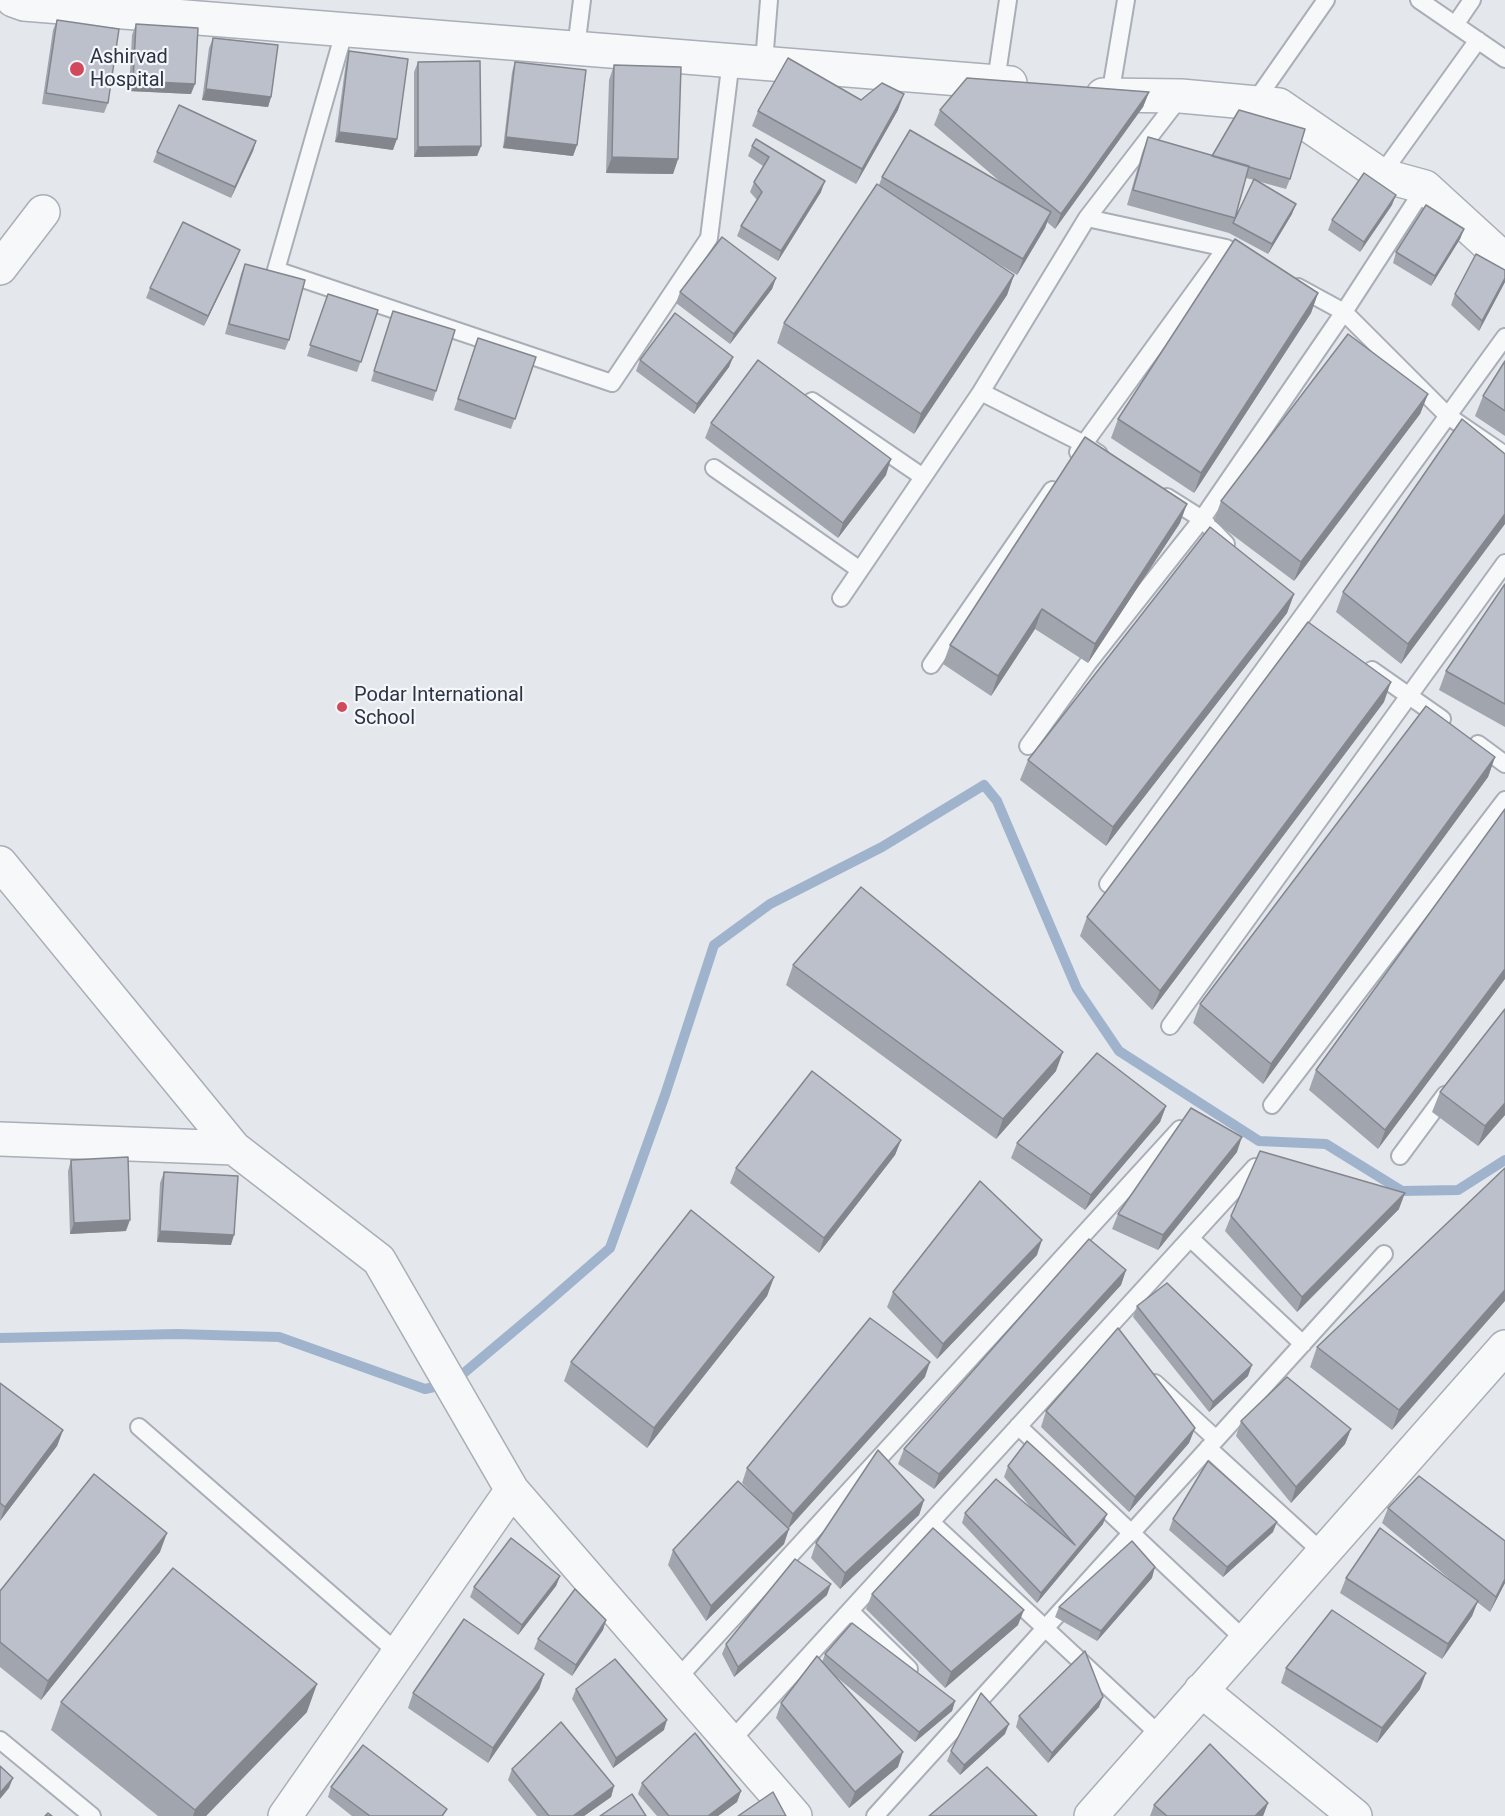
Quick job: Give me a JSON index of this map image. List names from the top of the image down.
{
  "places": ["Ashirvad Hospital", "Podar International School"]
}
